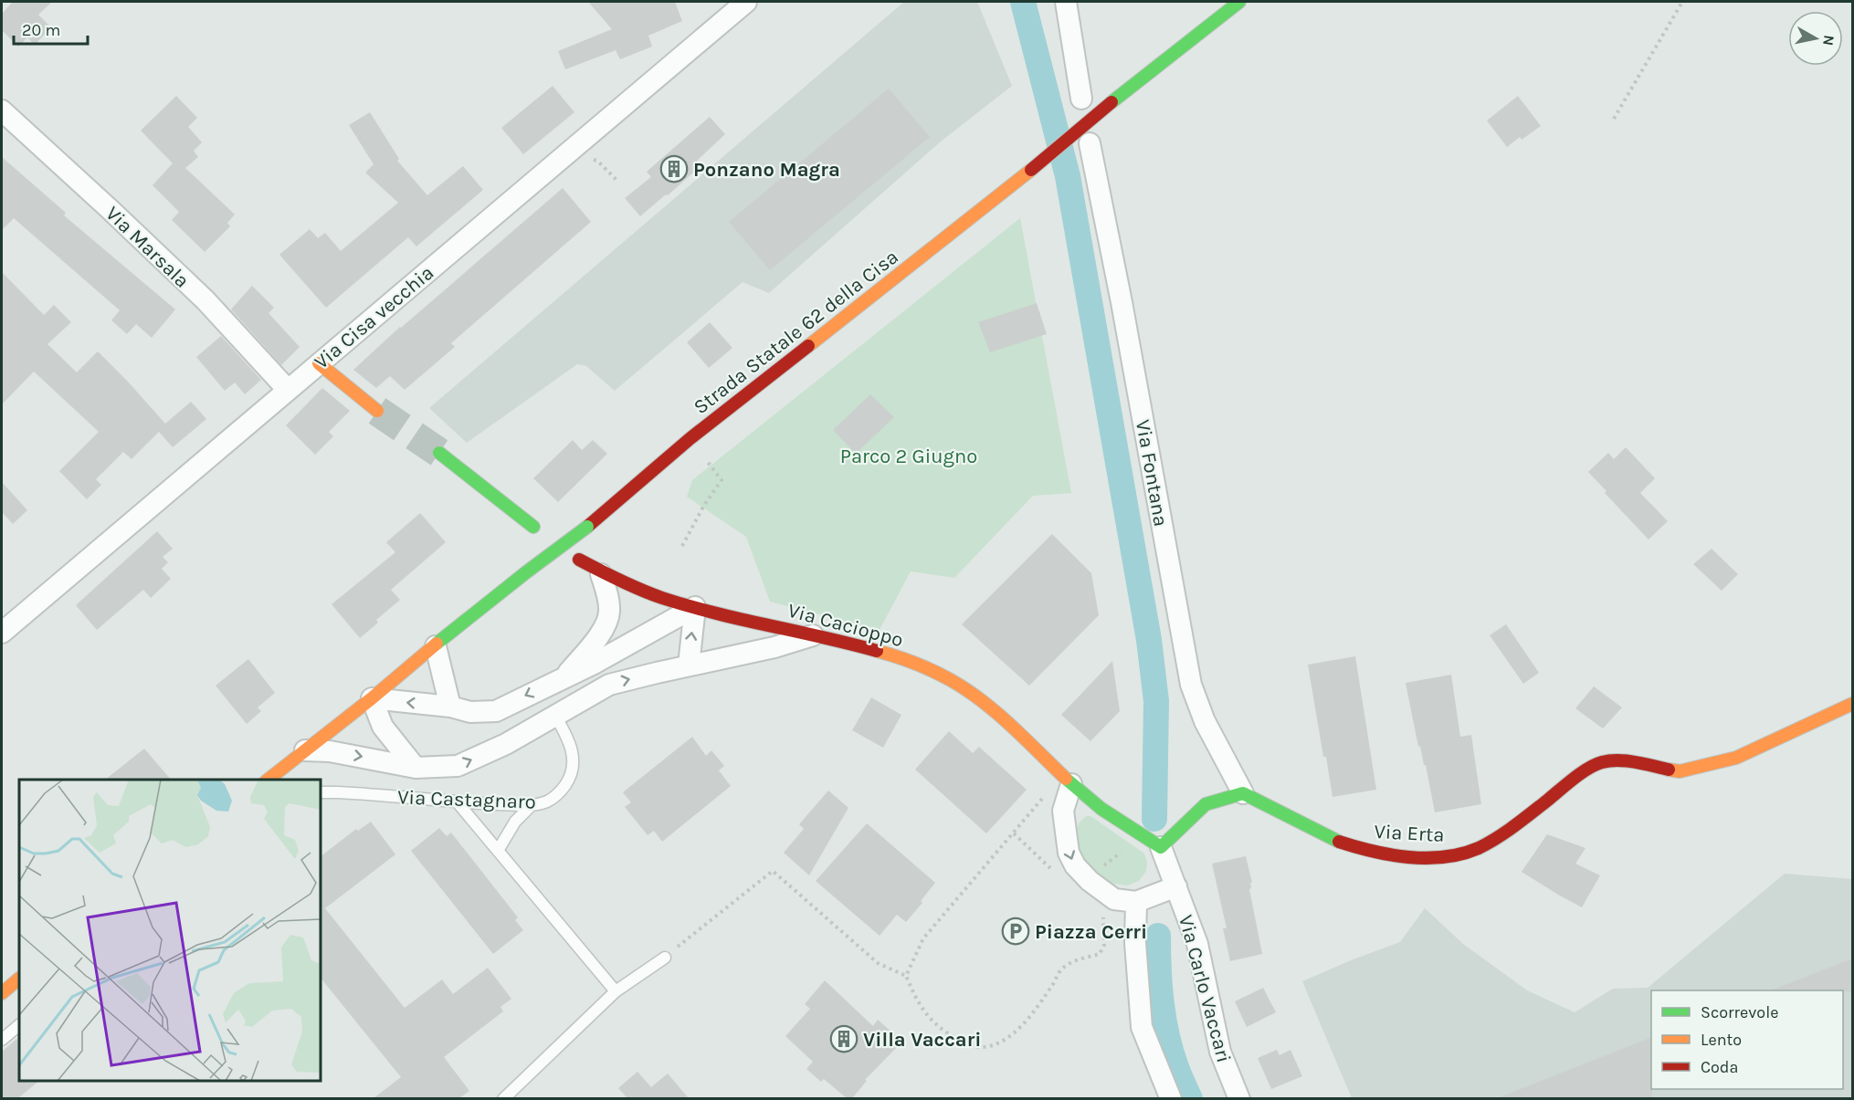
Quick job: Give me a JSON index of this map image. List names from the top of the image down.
{
  "streets": {
    "street": [
      "Via Marsala",
      "Via Cisa vecchia",
      "Strada Statale 62 della Cisa",
      "Via Fontana",
      "Via Cacioppo",
      "Via Erta",
      "Via Carlo Vaccari"
    ],
    "lane": ["Via Castagnaro"]
  },
  "crossings": [
    ["Via Marsala", "Via Cisa vecchia"],
    ["Via Fontana", "Via Erta"]
  ],
  "parks": ["Parco 2 Giugno"],
  "places": {
    "building": ["Ponzano Magra", "Villa Vaccari"],
    "parking": ["Piazza Cerri"]
  },
  "legend": ["Scorrevole", "Lento", "Coda"],
  "scale_bar": "20 m",
  "north": "right"
}
